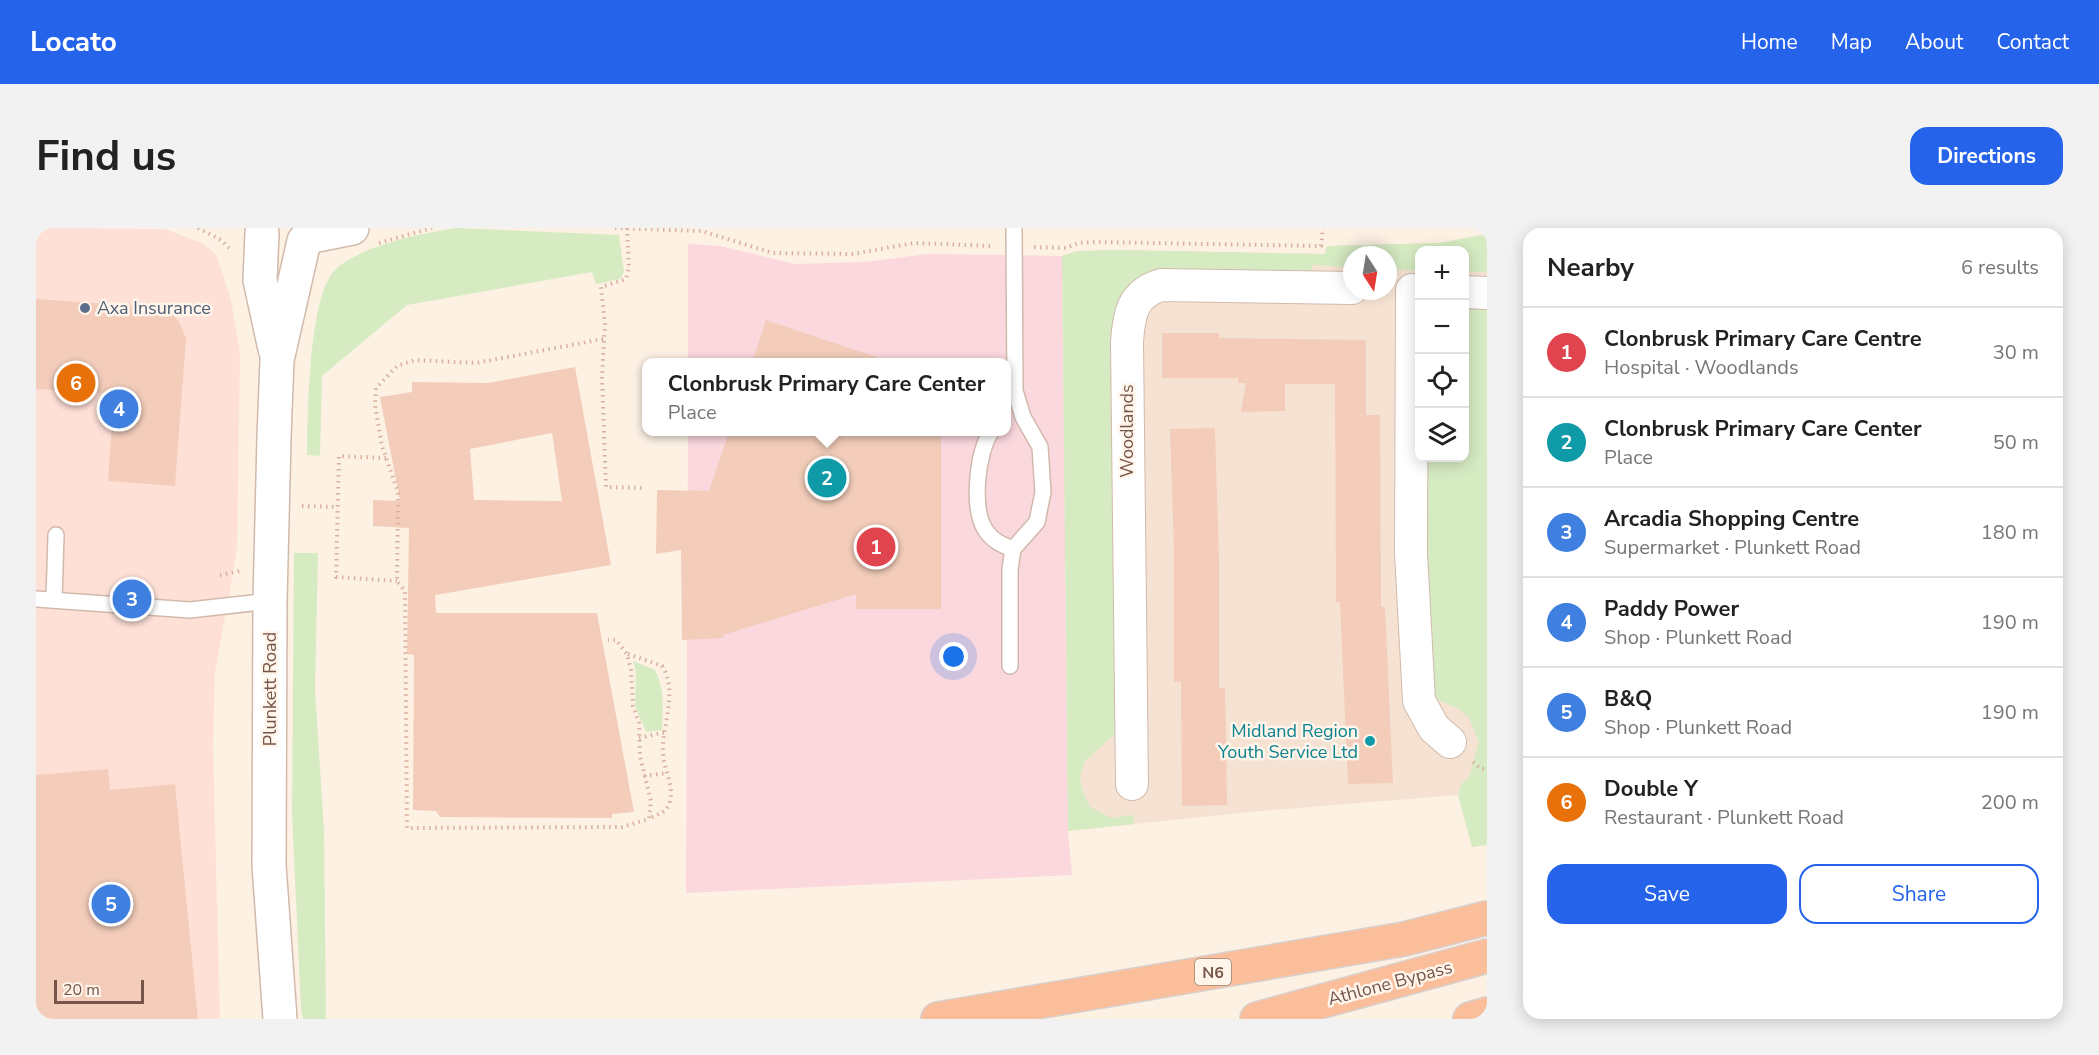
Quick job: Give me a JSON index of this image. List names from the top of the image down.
{
  "streets": {
    "highway": ["N6", "Athlone Bypass"],
    "street": ["Woodlands", "Plunkett Road"]
  },
  "places": ["Axa Insurance", "Midland Region Youth Service Ltd"],
  "scale_bar": "20 m",
  "north": "bottom",
  "page": {
    "header": "Locato",
    "nav": [
      "Home",
      "Map",
      "About",
      "Contact"
    ],
    "buttons": [
      "Directions",
      ["Save", "Share"]
    ],
    "title": "Find us",
    "heading": ["Nearby", "6 results"],
    "map_buttons": ["+", "−"],
    "list": [
      {
        "mark": "1",
        "name": "Clonbrusk Primary Care Centre",
        "note": "Hospital · Woodlands",
        "value": "30 m"
      },
      {
        "mark": "2",
        "name": "Clonbrusk Primary Care Center",
        "note": "Place",
        "value": "50 m"
      },
      {
        "mark": "3",
        "name": "Arcadia Shopping Centre",
        "note": "Supermarket · Plunkett Road",
        "value": "180 m"
      },
      {
        "mark": "4",
        "name": "Paddy Power",
        "note": "Shop · Plunkett Road",
        "value": "190 m"
      },
      {
        "mark": "5",
        "name": "B&Q",
        "note": "Shop · Plunkett Road",
        "value": "190 m"
      },
      {
        "mark": "6",
        "name": "Double Y",
        "note": "Restaurant · Plunkett Road",
        "value": "200 m"
      }
    ],
    "popup": ["Clonbrusk Primary Care Center", "Place"],
    "pins": [
      "6",
      "4",
      "2",
      "1",
      "3",
      "5"
    ],
    "scale": "20 m"
  }
}
